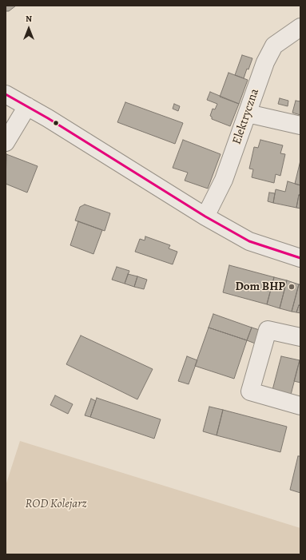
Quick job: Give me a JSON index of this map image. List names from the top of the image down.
{
  "streets": {
    "street": ["Elektryczna"]
  },
  "parks": ["ROD Kolejarz"],
  "places": ["Dom BHP"],
  "north": "top"
}
